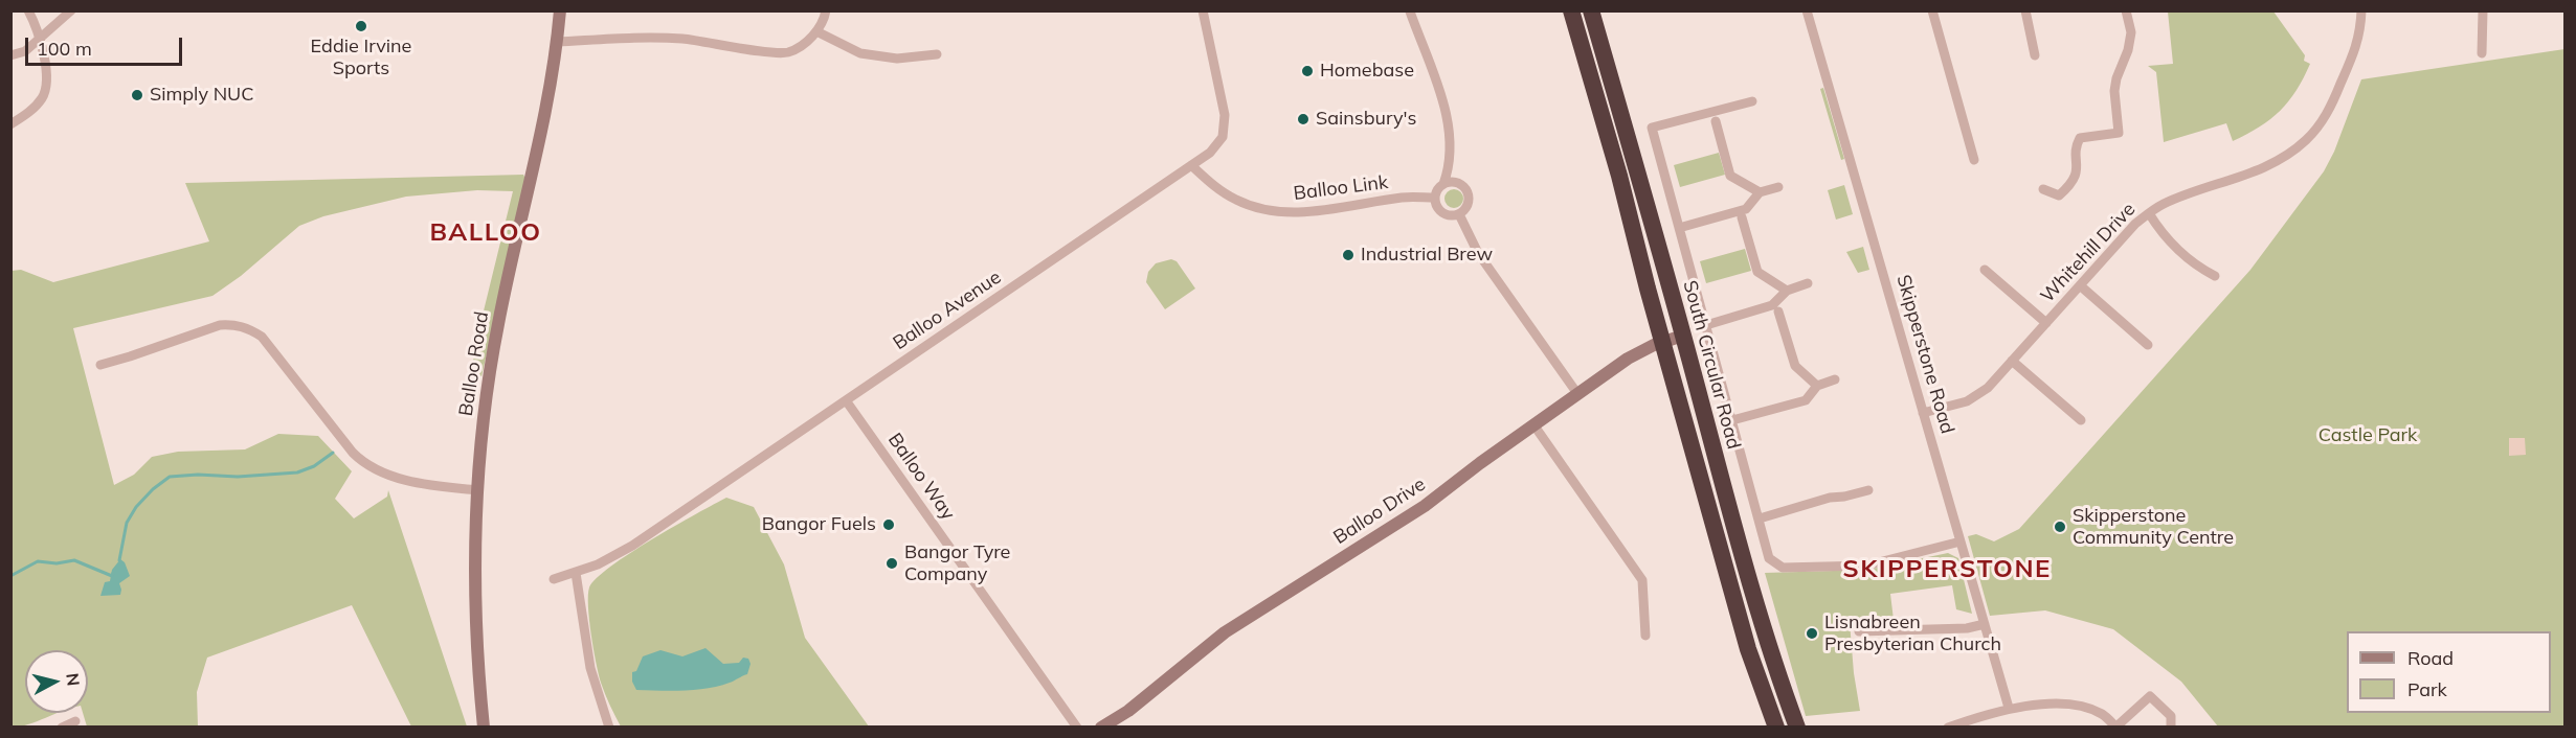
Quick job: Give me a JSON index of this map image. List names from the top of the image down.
{
  "streets": {
    "highway": ["South Circular Road"],
    "street": [
      "Balloo Link",
      "Whitehill Drive",
      "Balloo Avenue",
      "Skipperstone Road",
      "Balloo Road",
      "Balloo Way",
      "Balloo Drive"
    ]
  },
  "crossings": [
    ["Balloo Link", "Balloo Avenue"],
    ["Whitehill Drive", "Skipperstone Road"],
    ["Balloo Avenue", "Balloo Way"],
    ["South Circular Road", "Balloo Drive"]
  ],
  "districts": ["BALLOO", "SKIPPERSTONE"],
  "parks": ["Castle Park"],
  "places": [
    "Eddie Irvine Sports",
    "Homebase",
    "Simply NUC",
    "Sainsbury's",
    "Industrial Brew",
    "Bangor Fuels",
    "Skipperstone Community Centre",
    "Bangor Tyre Company",
    "Lisnabreen Presbyterian Church"
  ],
  "legend": ["Road", "Park"],
  "scale_bar": "100 m",
  "north": "right"
}
